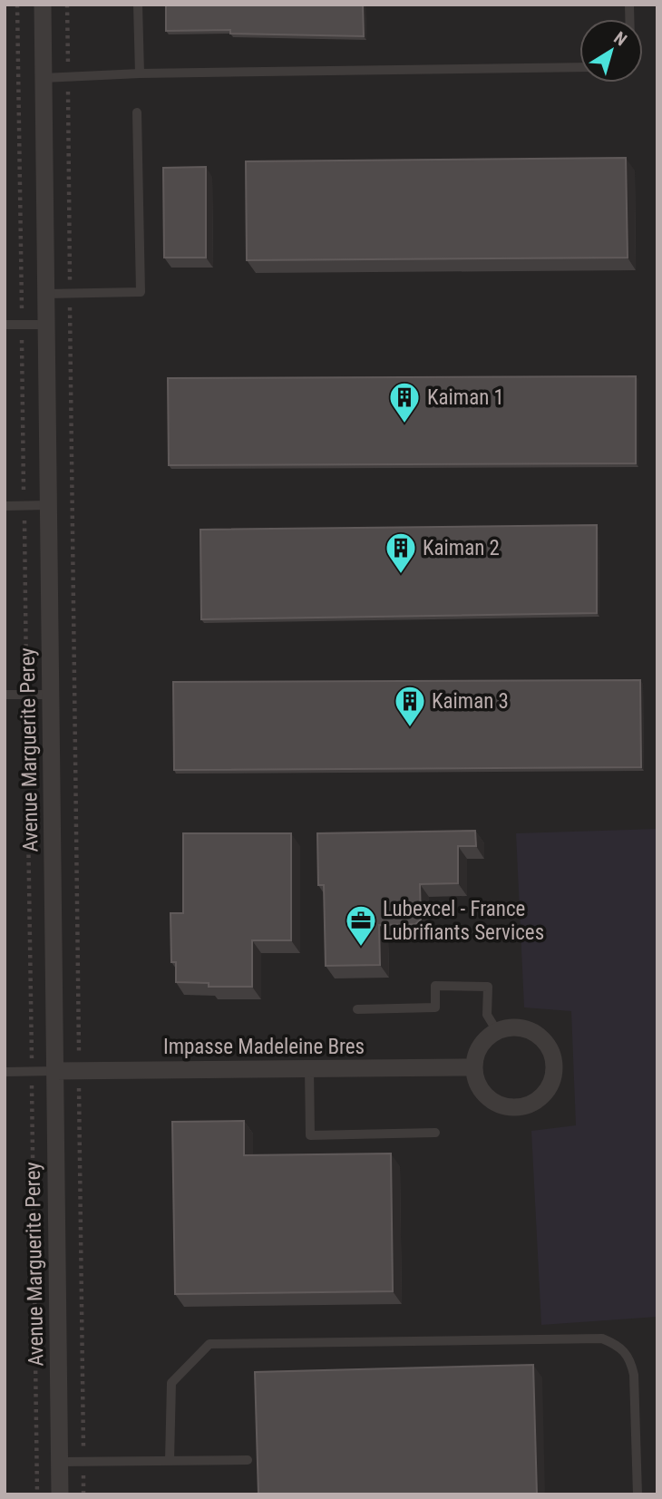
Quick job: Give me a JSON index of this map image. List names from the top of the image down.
{
  "streets": {
    "street": ["Avenue Marguerite Perey", "Impasse Madeleine Bres"]
  },
  "crossings": [
    ["Avenue Marguerite Perey", "Impasse Madeleine Bres"]
  ],
  "places": {
    "building": ["Kaiman 1", "Kaiman 2", "Kaiman 3"],
    "office": ["Lubexcel - France Lubrifiants Services"]
  },
  "north": "top right"
}
